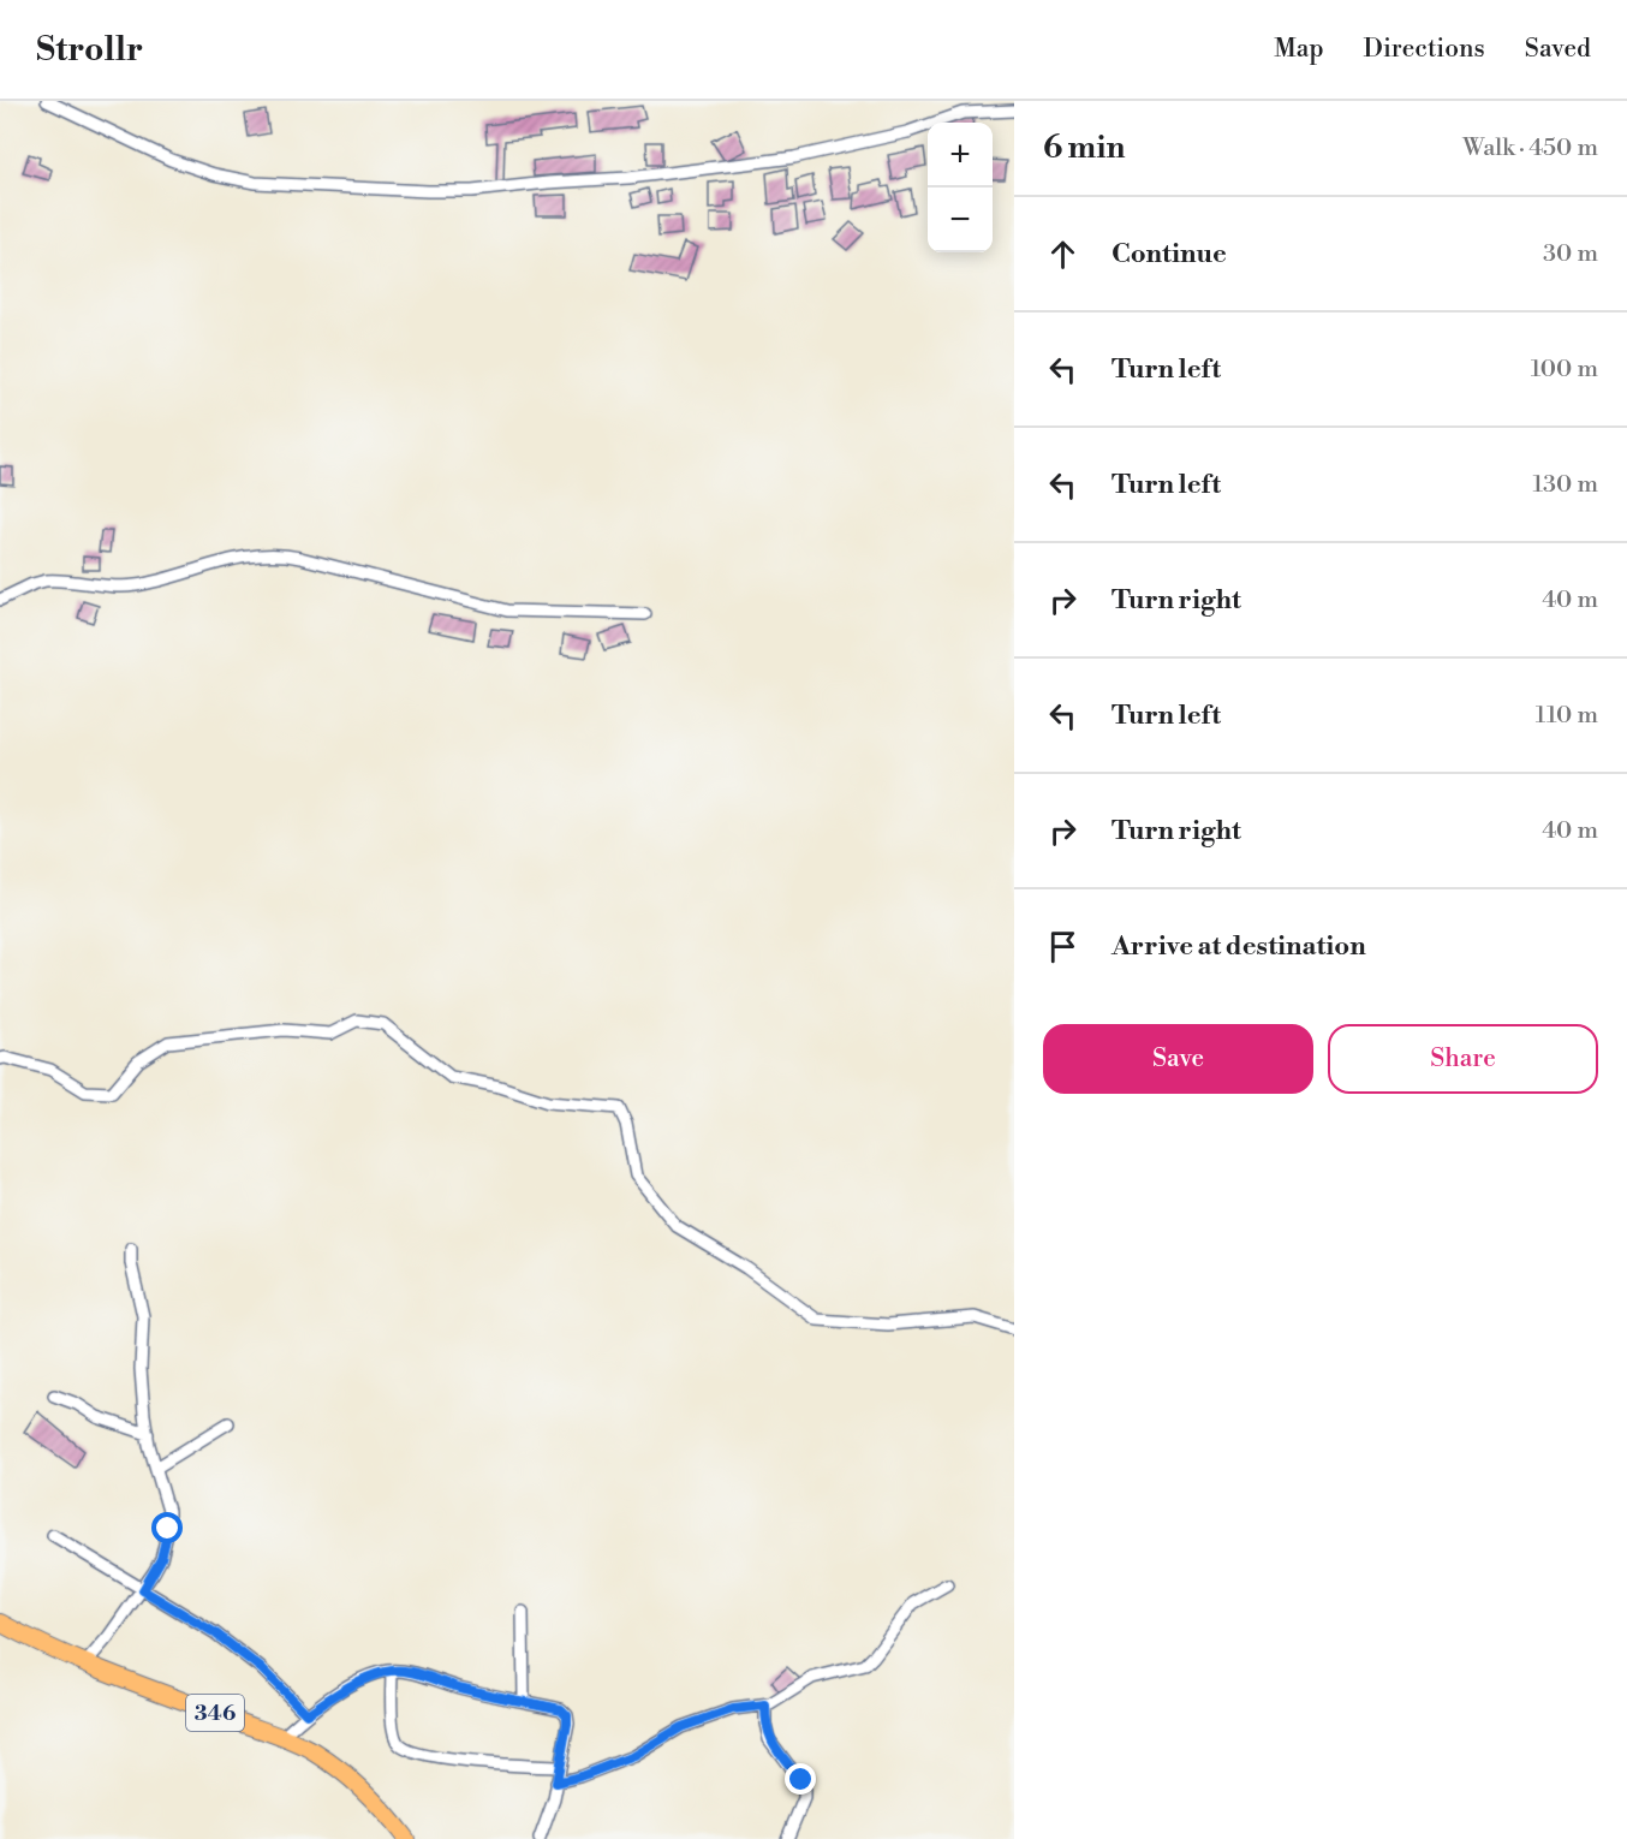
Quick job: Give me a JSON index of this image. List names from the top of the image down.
{
  "streets": {
    "main road": ["346"]
  },
  "page": {
    "header": "Strollr",
    "nav": ["Map", "Directions", "Saved"],
    "heading": ["6 min", "Walk · 450 m"],
    "map_buttons": ["+", "−"],
    "list": [
      ["Continue", "30 m"],
      ["Turn left", "100 m"],
      ["Turn left", "130 m"],
      ["Turn right", "40 m"],
      ["Turn left", "110 m"],
      ["Turn right", "40 m"],
      "Arrive at destination"
    ],
    "buttons": ["Save", "Share"]
  }
}
